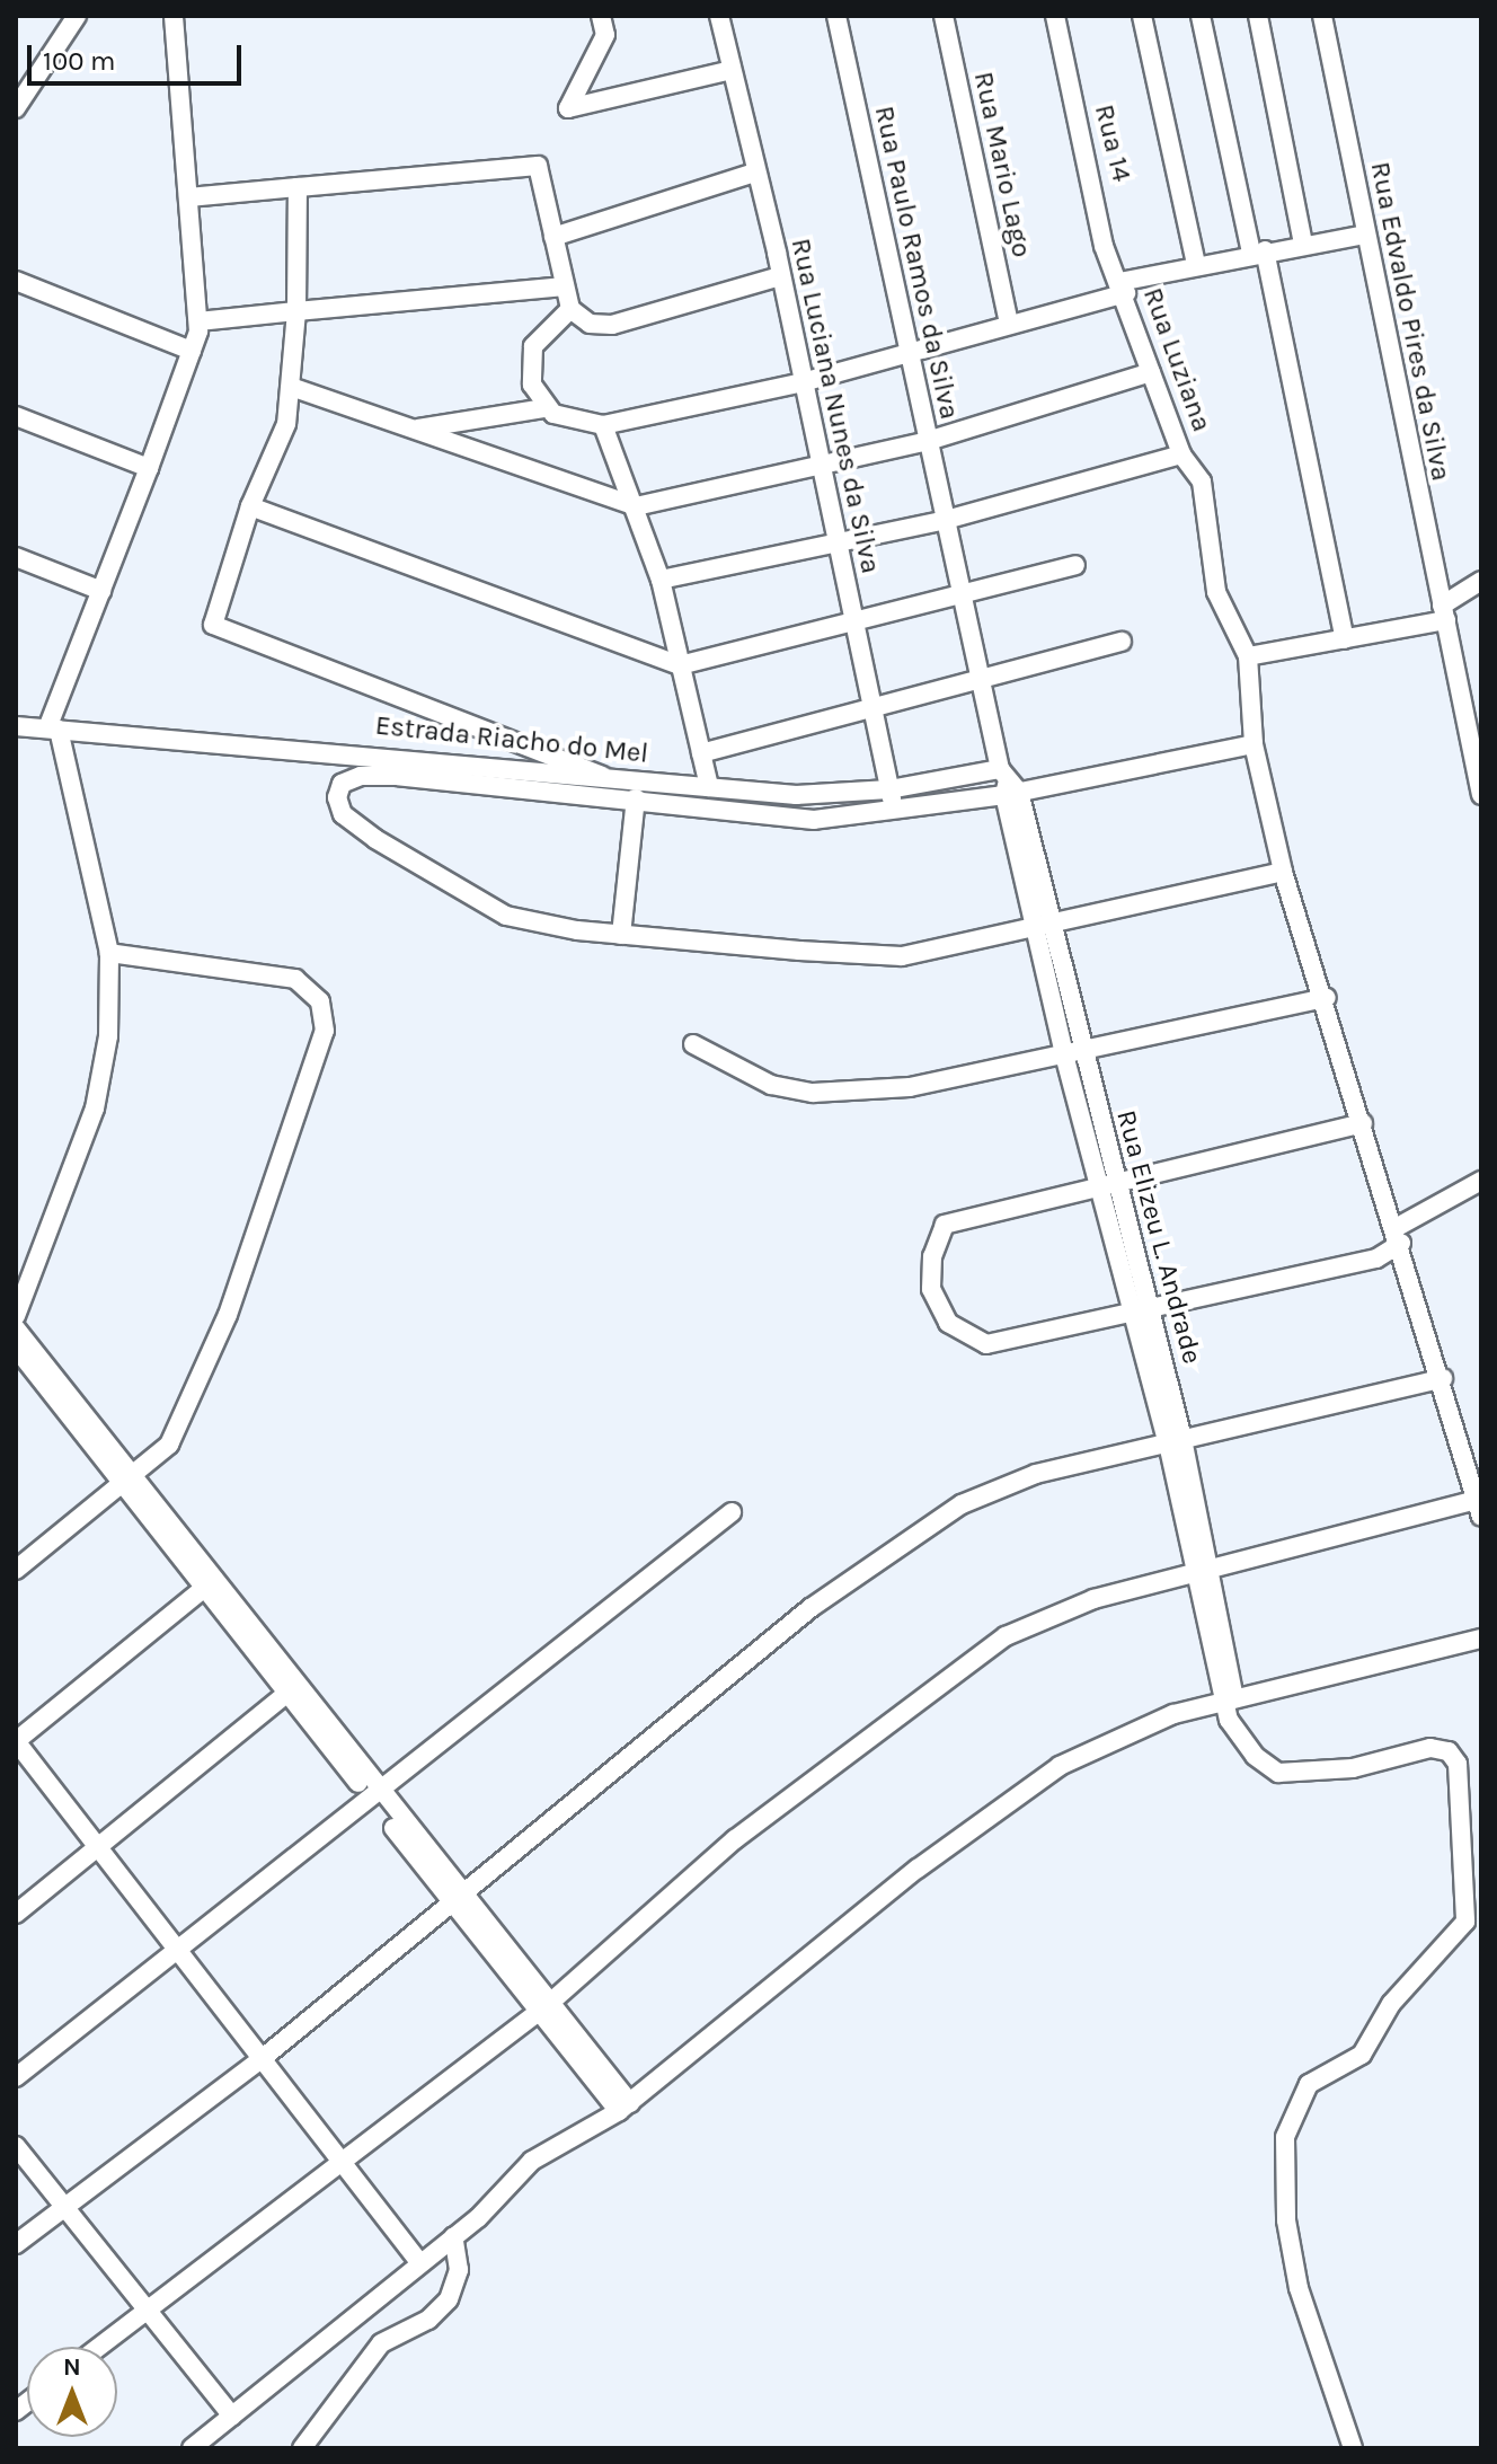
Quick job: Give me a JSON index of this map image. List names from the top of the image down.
{
  "streets": {
    "street": [
      "Rua 14",
      "Rua Mario Lago",
      "Rua Paulo Ramos da Silva",
      "Rua Edvaldo Pires da Silva",
      "Rua Luziana",
      "Rua Luciana Nunes da Silva",
      "Estrada Riacho do Mel",
      "Rua Elizeu L. Andrade"
    ]
  },
  "crossings": [
    ["Rua 14", "Rua Luziana"],
    ["Rua Paulo Ramos da Silva", "Estrada Riacho do Mel"],
    ["Rua Paulo Ramos da Silva", "Rua Elizeu L. Andrade"],
    ["Rua Luciana Nunes da Silva", "Estrada Riacho do Mel"],
    ["Estrada Riacho do Mel", "Rua Elizeu L. Andrade"]
  ],
  "scale_bar": "100 m",
  "north": "top"
}
